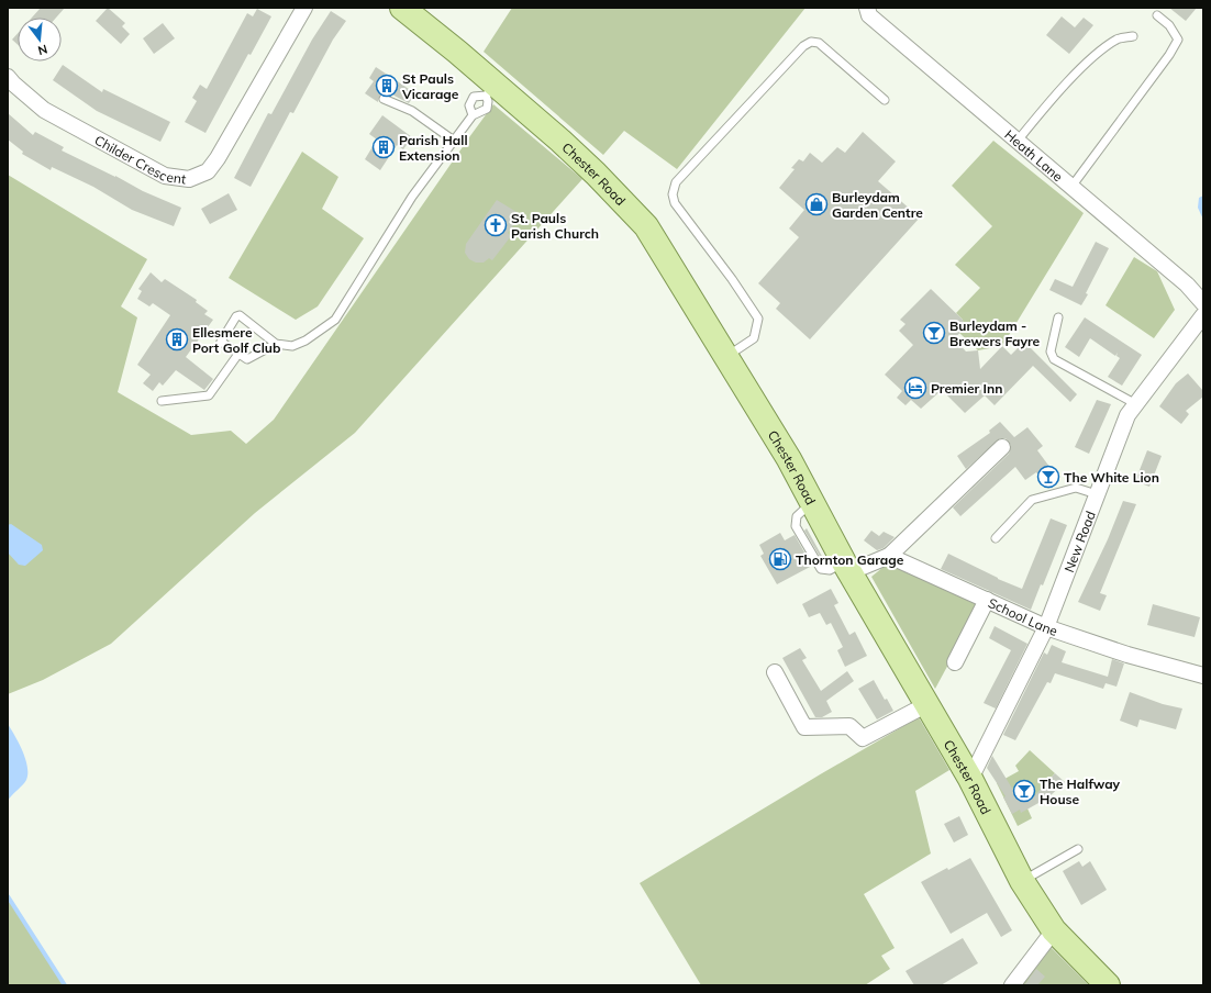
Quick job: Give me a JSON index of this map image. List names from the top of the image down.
{
  "streets": {
    "main road": ["Chester Road"],
    "street": [
      "Heath Lane",
      "Childer Crescent",
      "New Road",
      "School Lane"
    ]
  },
  "crossings": [
    ["Chester Road", "New Road"],
    ["New Road", "School Lane"]
  ],
  "places": {
    "building": ["St Pauls Vicarage", "Parish Hall Extension", "Ellesmere Port Golf Club"],
    "shop": ["Burleydam Garden Centre"],
    "church": ["St. Pauls Parish Church"],
    "bar": ["Burleydam - Brewers Fayre", "The White Lion", "The Halfway House"],
    "hotel": ["Premier Inn"],
    "fuel station": ["Thornton Garage"]
  },
  "north": "bottom"
}
